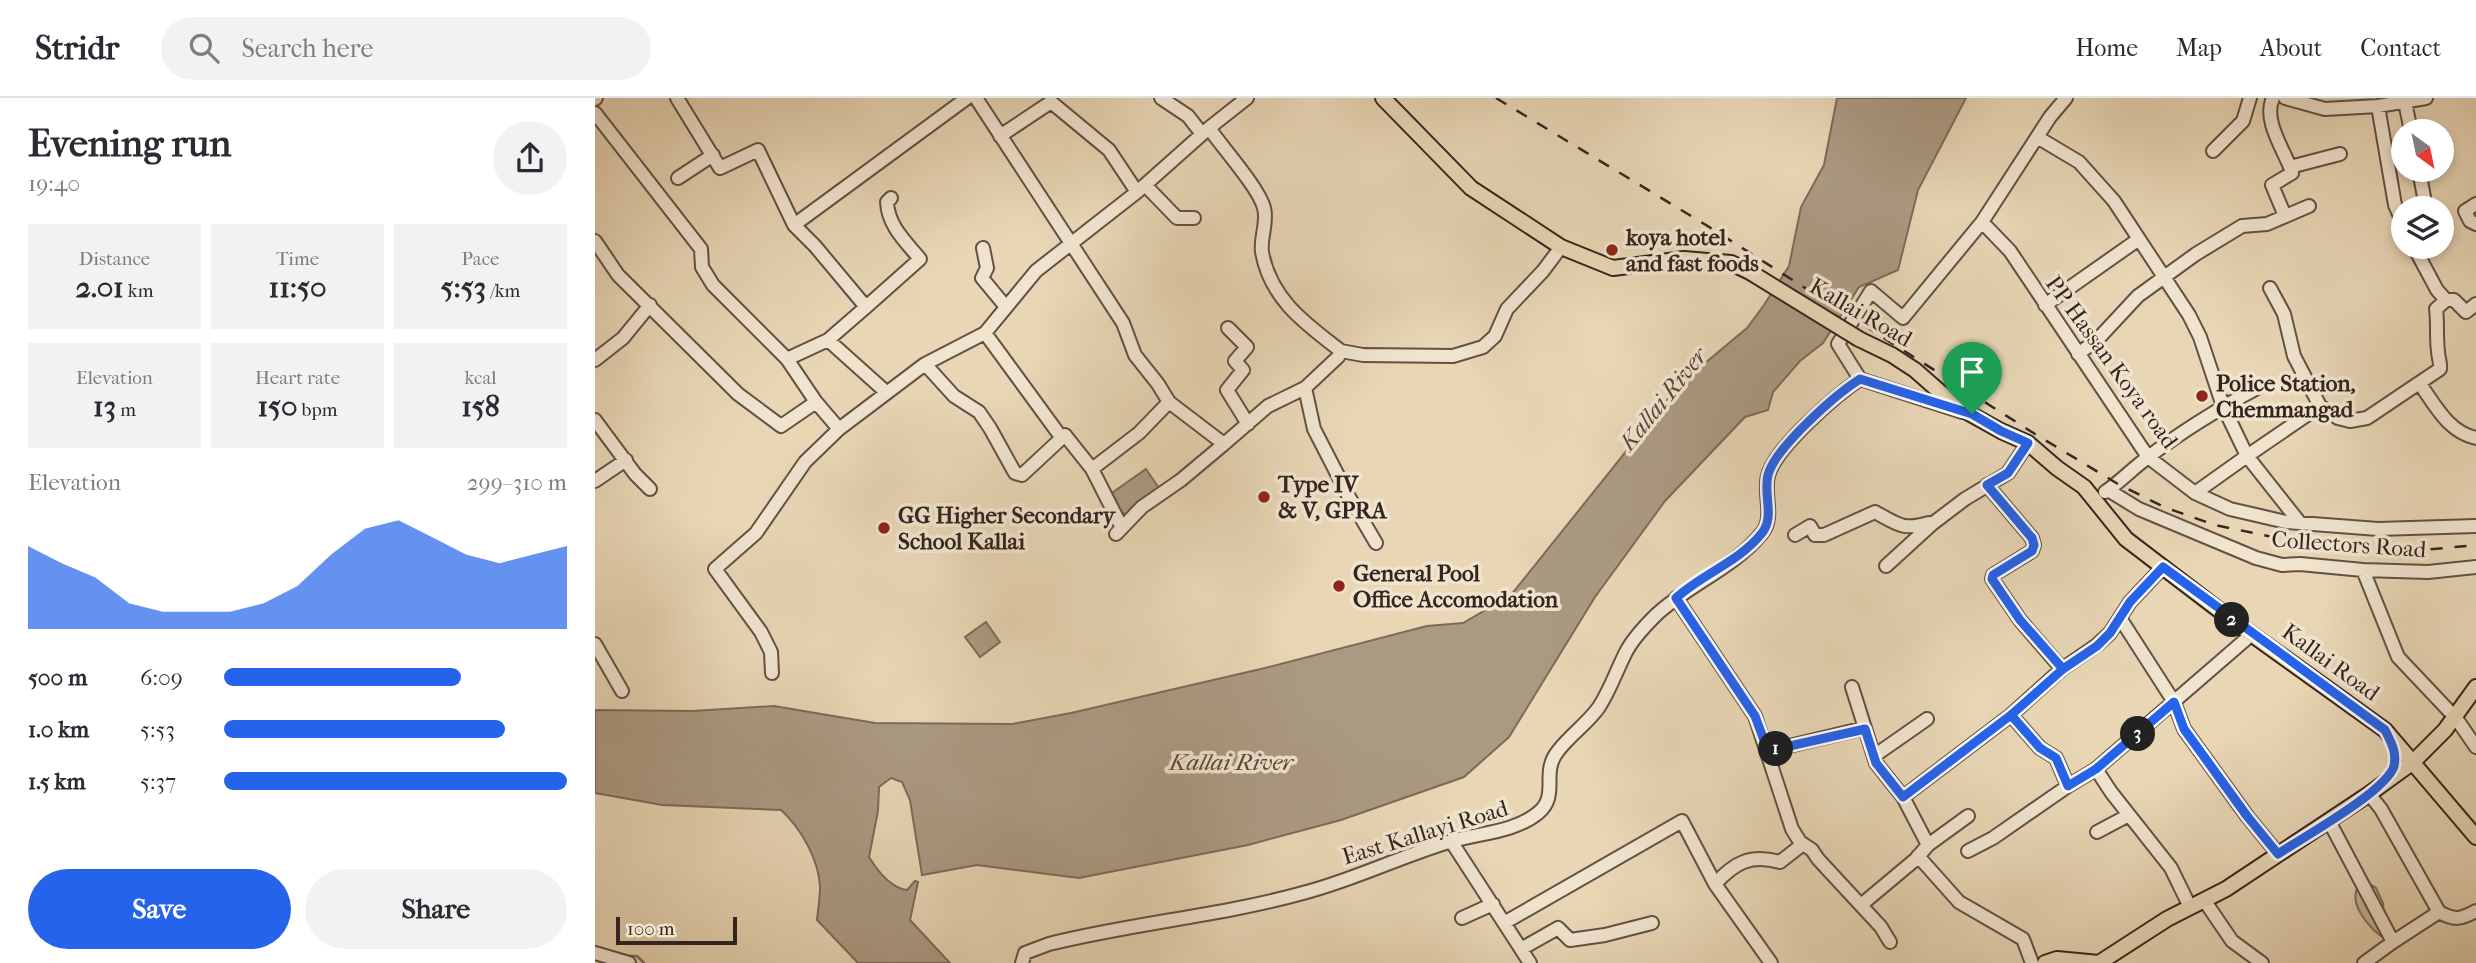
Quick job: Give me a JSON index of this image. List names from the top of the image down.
{
  "streets": {
    "main road": ["Kallai Road"],
    "street": ["PP Hassan Koya road", "Collectors Road", "East Kallayi Road"]
  },
  "water": ["Kallai River"],
  "places": [
    "koya hotel and fast foods",
    "Police Station, Chemmangad",
    "Type IV & V, GPRA",
    "GG Higher Secondary School Kallai",
    "General Pool Office Accomodation"
  ],
  "scale_bar": "100 m",
  "north": "bottom right",
  "page": {
    "header": "Stridr",
    "search": "Search here",
    "nav": [
      "Home",
      "Map",
      "About",
      "Contact"
    ],
    "heading": ["Evening run", "19:40"],
    "stats": [
      ["Distance", "2.01 km"],
      ["Time", "11:50"],
      ["Pace", "5:53 /km"],
      ["Elevation", "13 m"],
      ["Heart rate", "150 bpm"],
      ["kcal", "158"]
    ],
    "chart": ["Elevation", "299–310 m"],
    "pins": ["2", "3", "1"],
    "list": [
      {
        "name": "500 m",
        "note": "6:09"
      },
      {
        "name": "1.0 km",
        "note": "5:53"
      },
      {
        "name": "1.5 km",
        "note": "5:37"
      }
    ],
    "buttons": ["Save", "Share"],
    "scale": "100 m"
  }
}
